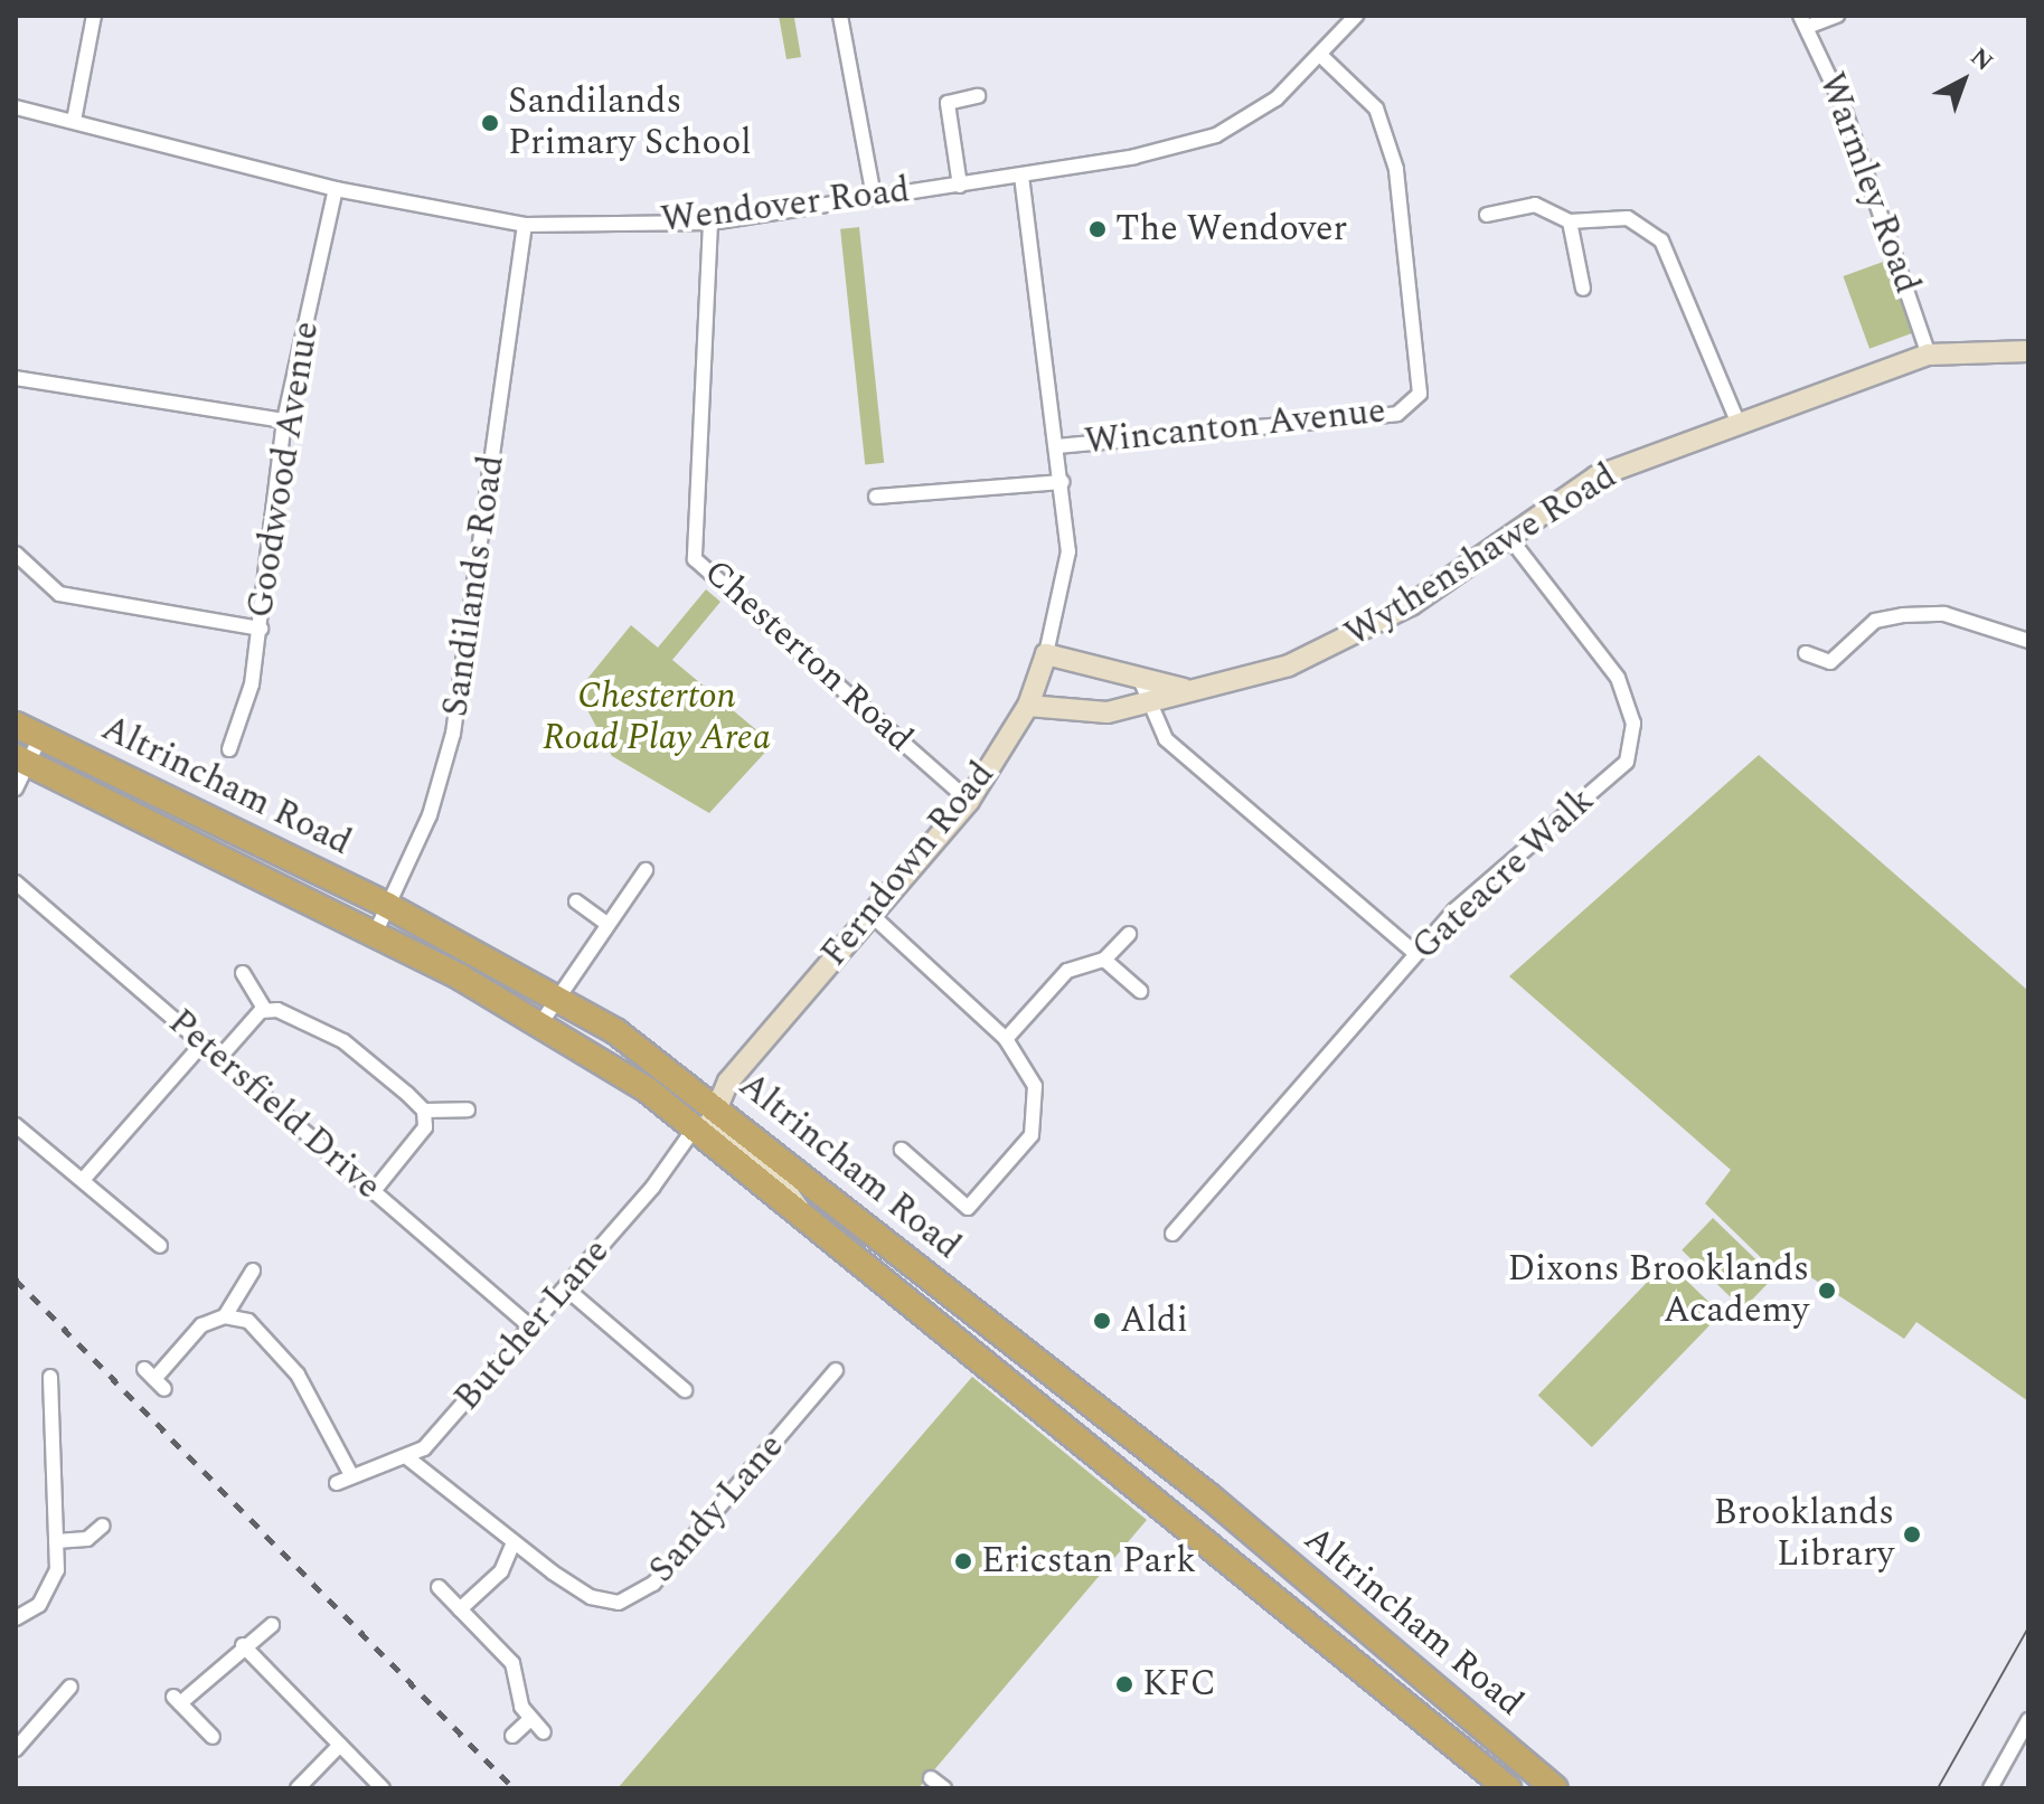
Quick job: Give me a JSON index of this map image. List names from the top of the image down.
{
  "streets": {
    "highway": ["Altrincham Road"],
    "main road": ["Wythenshawe Road", "Ferndown Road"],
    "street": [
      "Warmley Road",
      "Wendover Road",
      "Wincanton Avenue",
      "Goodwood Avenue",
      "Sandilands Road",
      "Chesterton Road",
      "Gateacre Walk",
      "Petersfield Drive",
      "Butcher Lane",
      "Sandy Lane"
    ]
  },
  "crossings": [
    ["Warmley Road", "Wythenshawe Road"],
    ["Wendover Road", "Wincanton Avenue"],
    ["Wendover Road", "Goodwood Avenue"],
    ["Wendover Road", "Sandilands Road"],
    ["Wendover Road", "Chesterton Road"],
    ["Wendover Road", "Ferndown Road"],
    ["Wincanton Avenue", "Ferndown Road"],
    ["Wythenshawe Road", "Ferndown Road"],
    ["Wythenshawe Road", "Gateacre Walk"],
    ["Sandilands Road", "Altrincham Road"],
    ["Chesterton Road", "Ferndown Road"],
    ["Altrincham Road", "Ferndown Road"],
    ["Altrincham Road", "Butcher Lane"],
    ["Ferndown Road", "Butcher Lane"],
    ["Petersfield Drive", "Butcher Lane"],
    ["Butcher Lane", "Sandy Lane"]
  ],
  "parks": ["Chesterton Road Play Area"],
  "places": [
    "Sandilands Primary School",
    "The Wendover",
    "Dixons Brooklands Academy",
    "Aldi",
    "Brooklands Library",
    "Ericstan Park",
    "KFC"
  ],
  "north": "top right"
}
